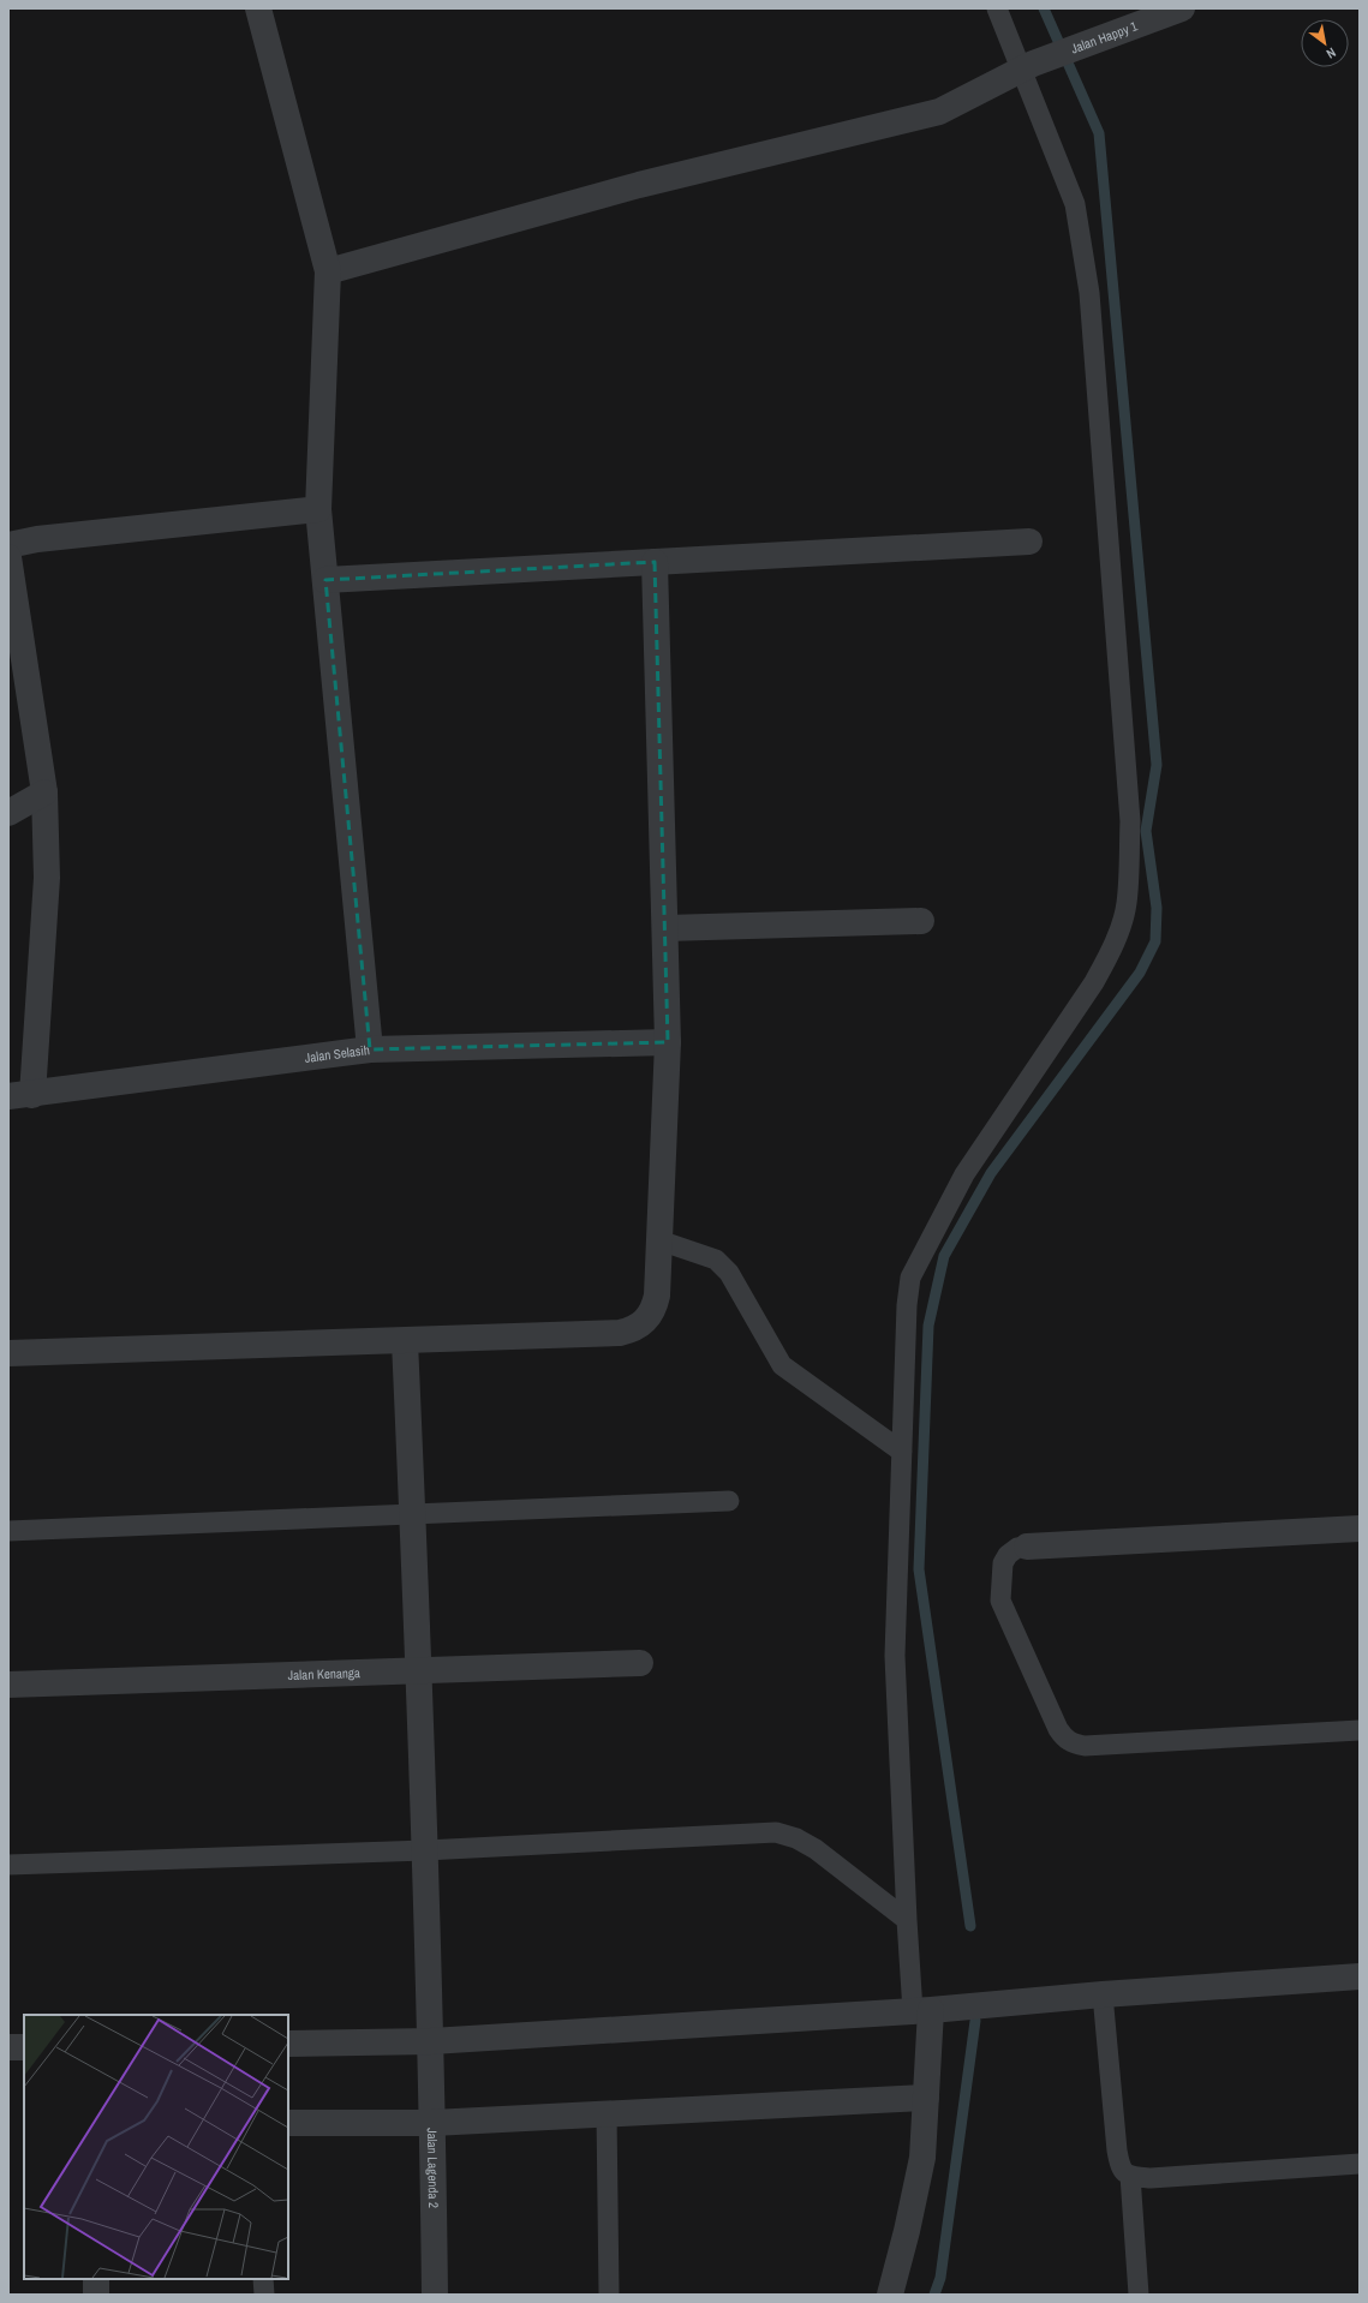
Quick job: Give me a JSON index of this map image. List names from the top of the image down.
{
  "streets": {
    "street": [
      "Jalan Happy 1",
      "Jalan Selasih",
      "Jalan Kenanga",
      "Jalan Lagenda 2"
    ]
  },
  "crossings": [
    ["Jalan Kenanga", "Jalan Lagenda 2"]
  ],
  "north": "bottom right"
}
